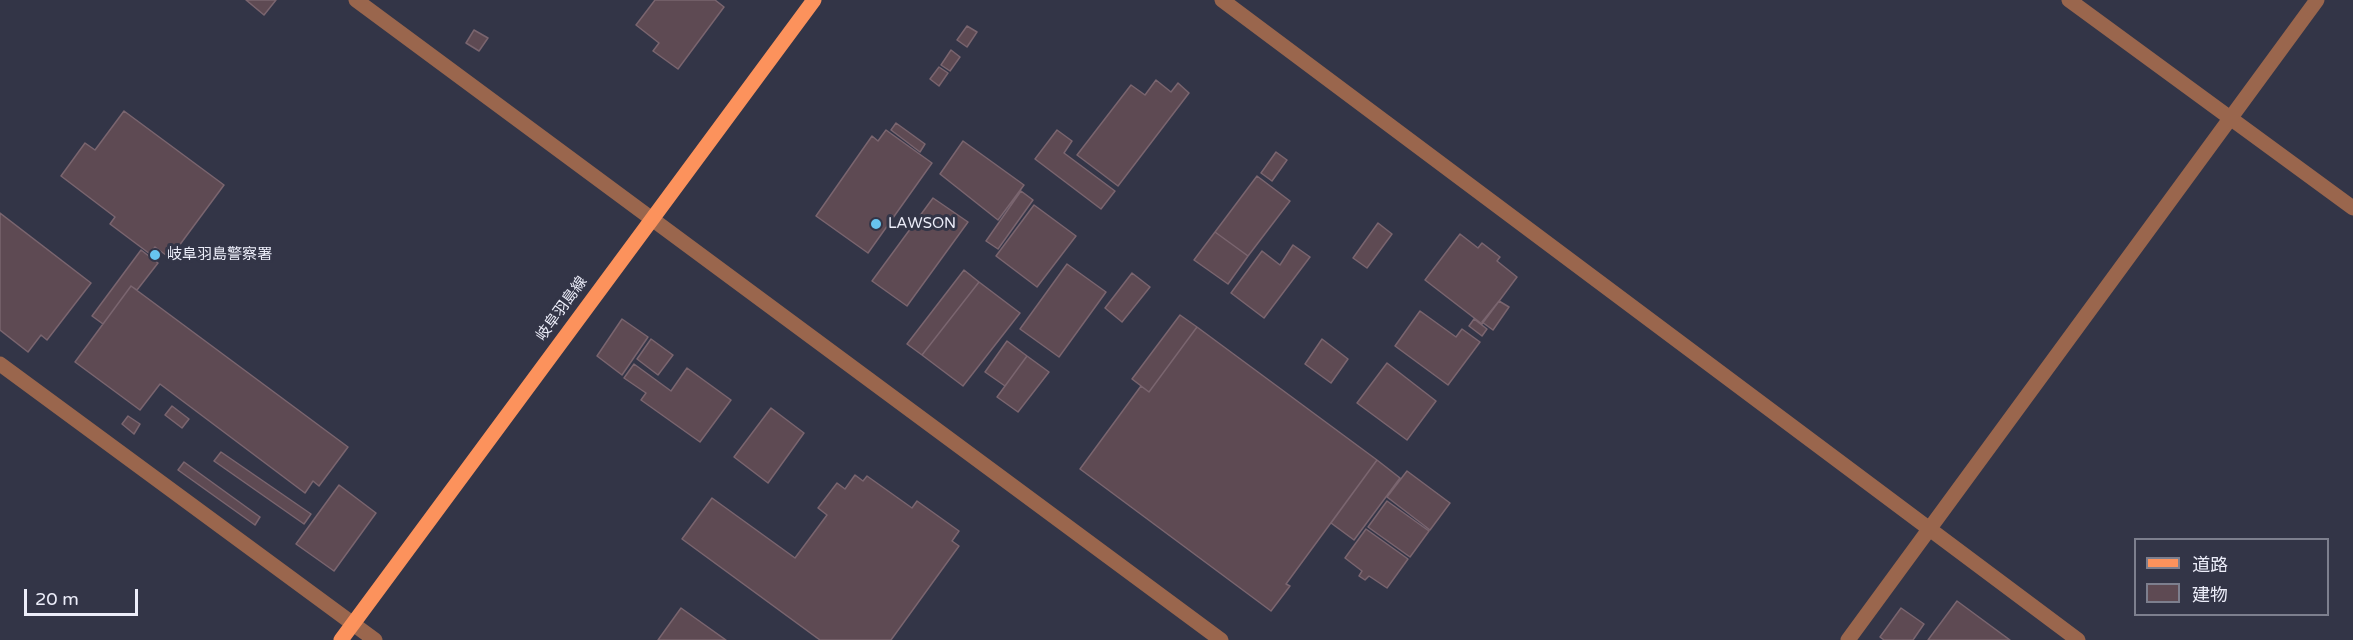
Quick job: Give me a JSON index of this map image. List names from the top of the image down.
{
  "streets": {
    "main road": ["岐阜羽島線"]
  },
  "places": ["LAWSON", "岐阜羽島警察署"],
  "legend": ["道路", "建物"],
  "scale_bar": "20 m"
}
